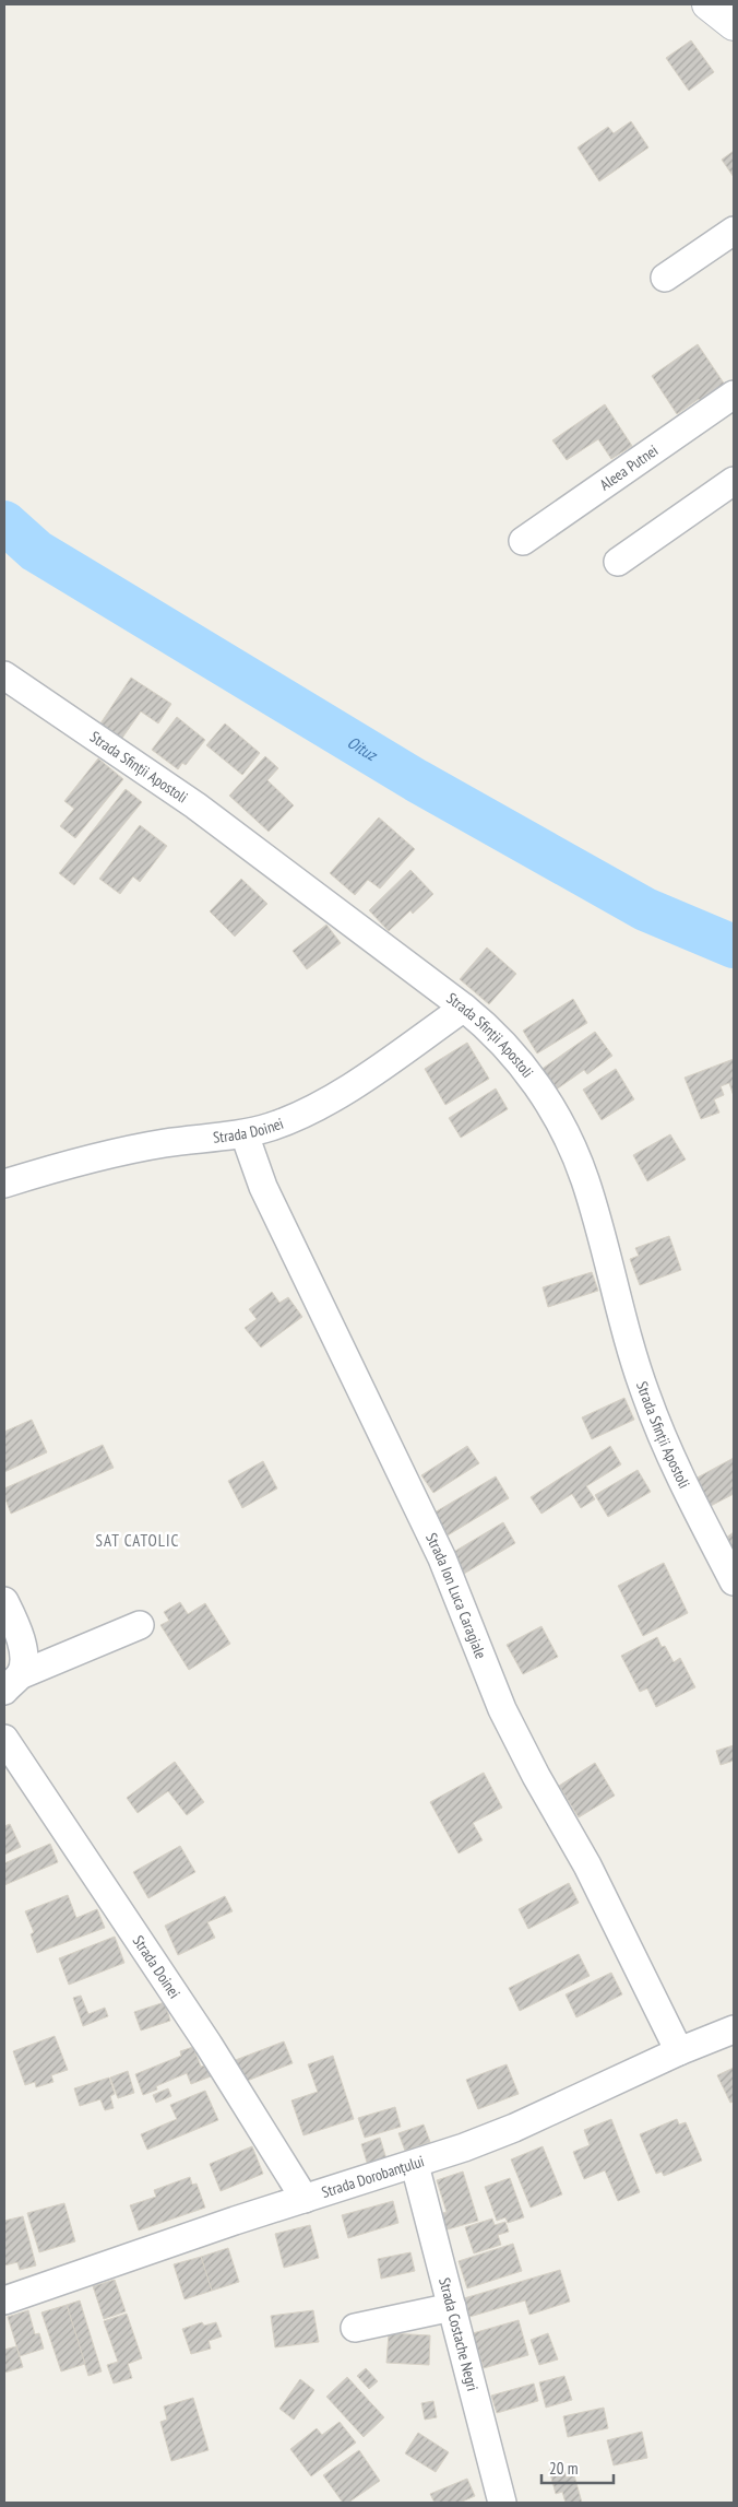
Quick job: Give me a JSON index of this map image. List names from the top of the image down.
{
  "streets": {
    "street": [
      "Aleea Putnei",
      "Strada Sfinții Apostoli",
      "Strada Doinei",
      "Strada Ion Luca Caragiale",
      "Strada Dorobanțului",
      "Strada Costache Negri"
    ]
  },
  "crossings": [
    ["Strada Sfinții Apostoli", "Strada Doinei"],
    ["Strada Doinei", "Strada Ion Luca Caragiale"],
    ["Strada Doinei", "Strada Dorobanțului"],
    ["Strada Ion Luca Caragiale", "Strada Dorobanțului"],
    ["Strada Dorobanțului", "Strada Costache Negri"]
  ],
  "districts": ["SAT CATOLIC"],
  "water": ["Oituz"],
  "scale_bar": "20 m"
}
